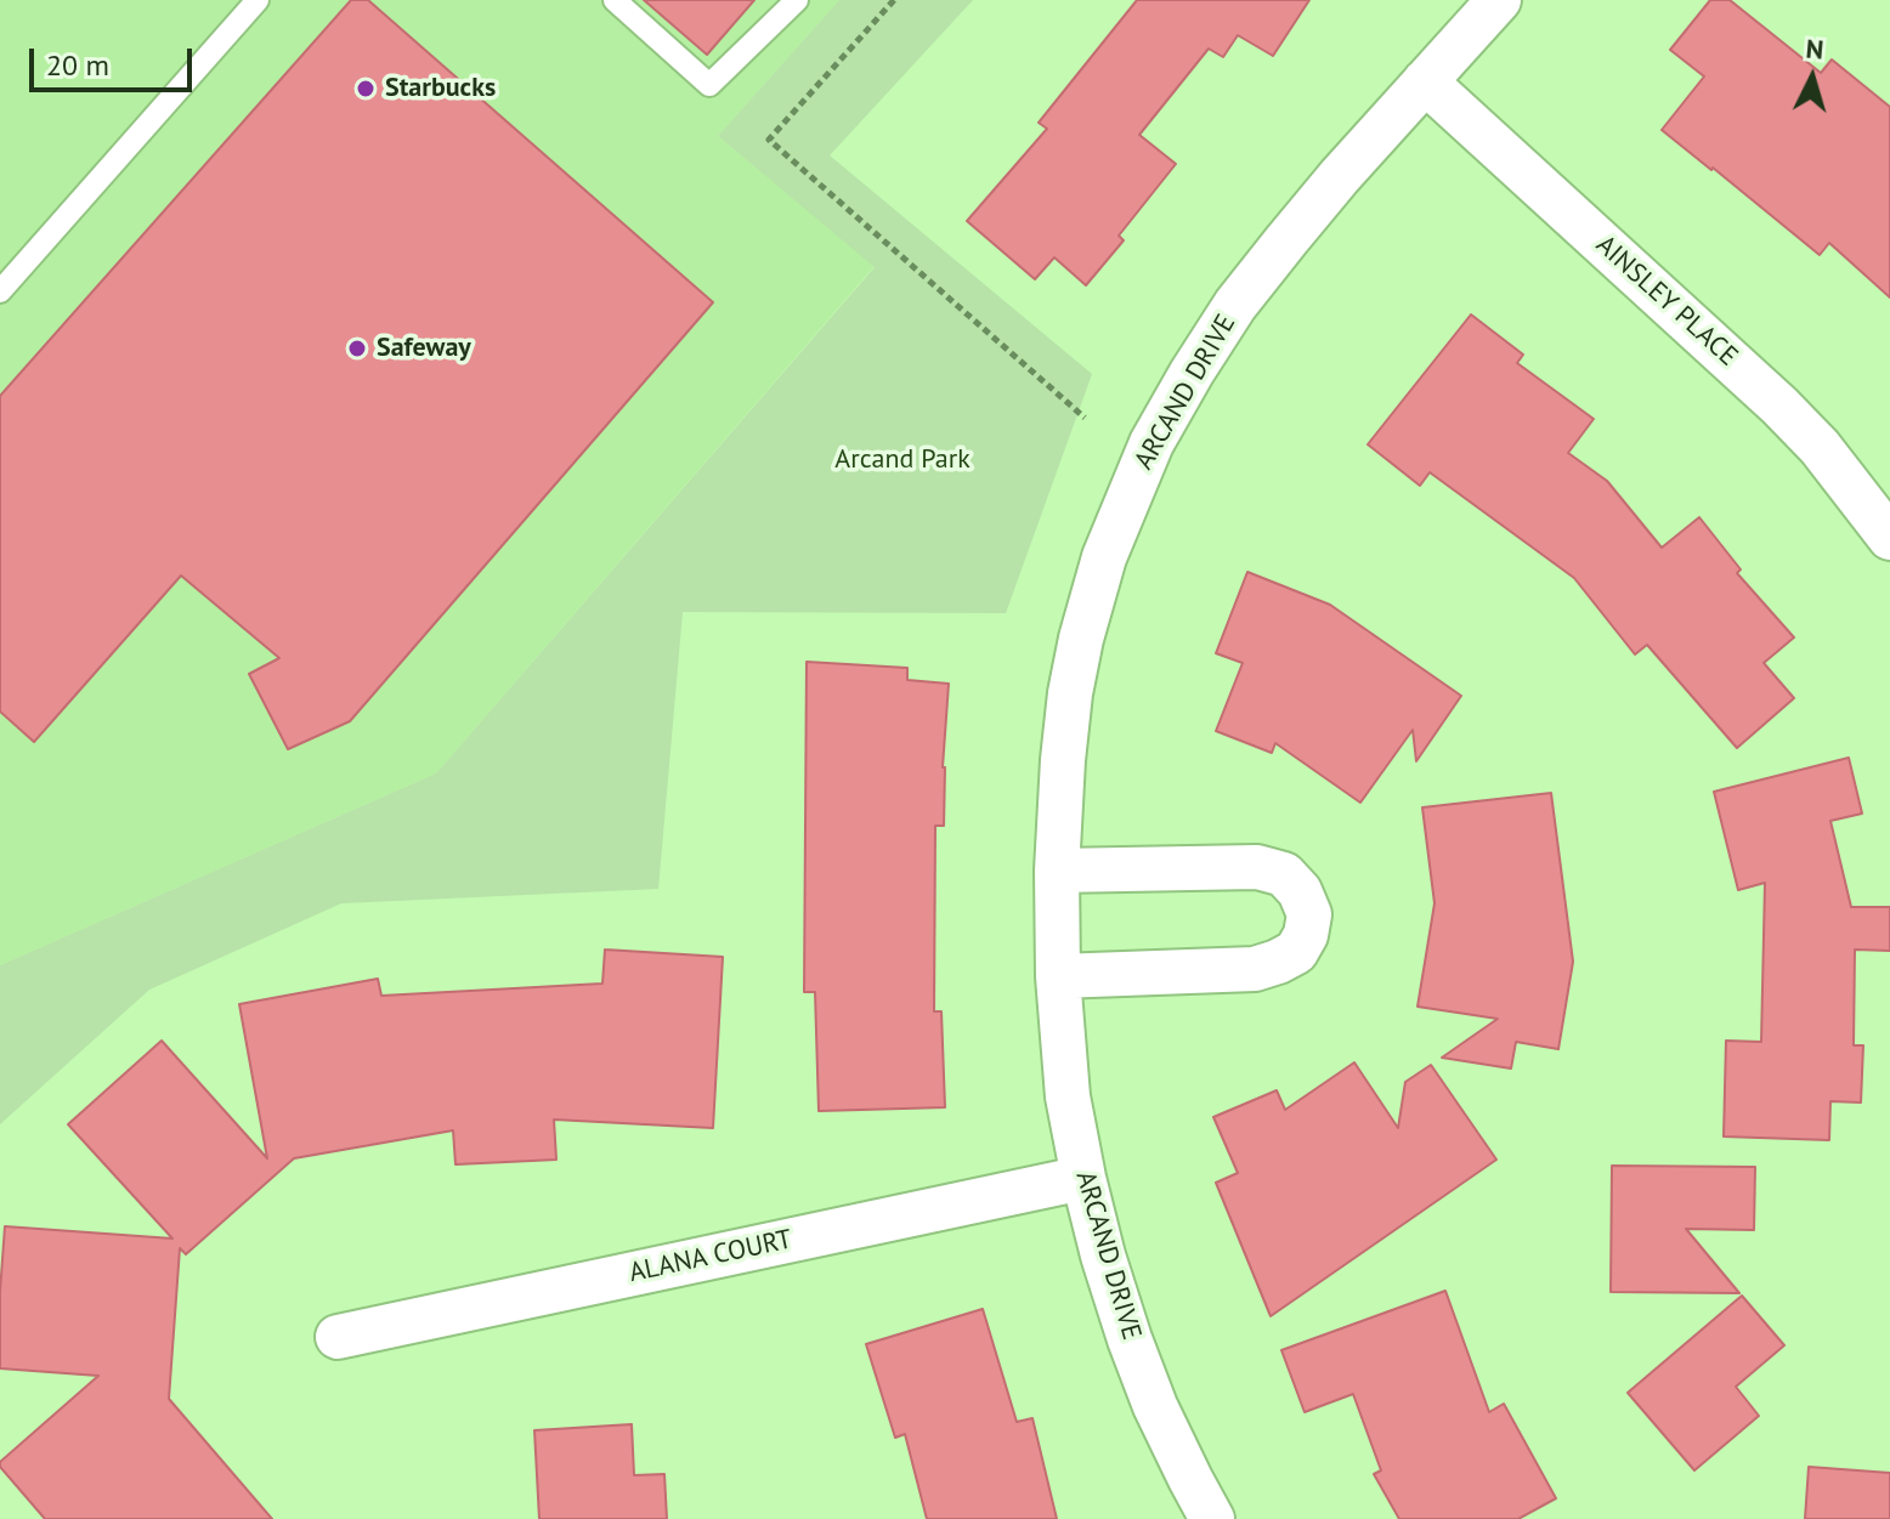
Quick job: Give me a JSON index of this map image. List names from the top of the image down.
{
  "streets": {
    "street": ["AINSLEY PLACE", "ARCAND DRIVE", "ALANA COURT"]
  },
  "crossings": [
    ["AINSLEY PLACE", "ARCAND DRIVE"],
    ["ARCAND DRIVE", "ALANA COURT"]
  ],
  "parks": ["Arcand Park"],
  "places": ["Starbucks", "Safeway"],
  "scale_bar": "20 m",
  "north": "top"
}
